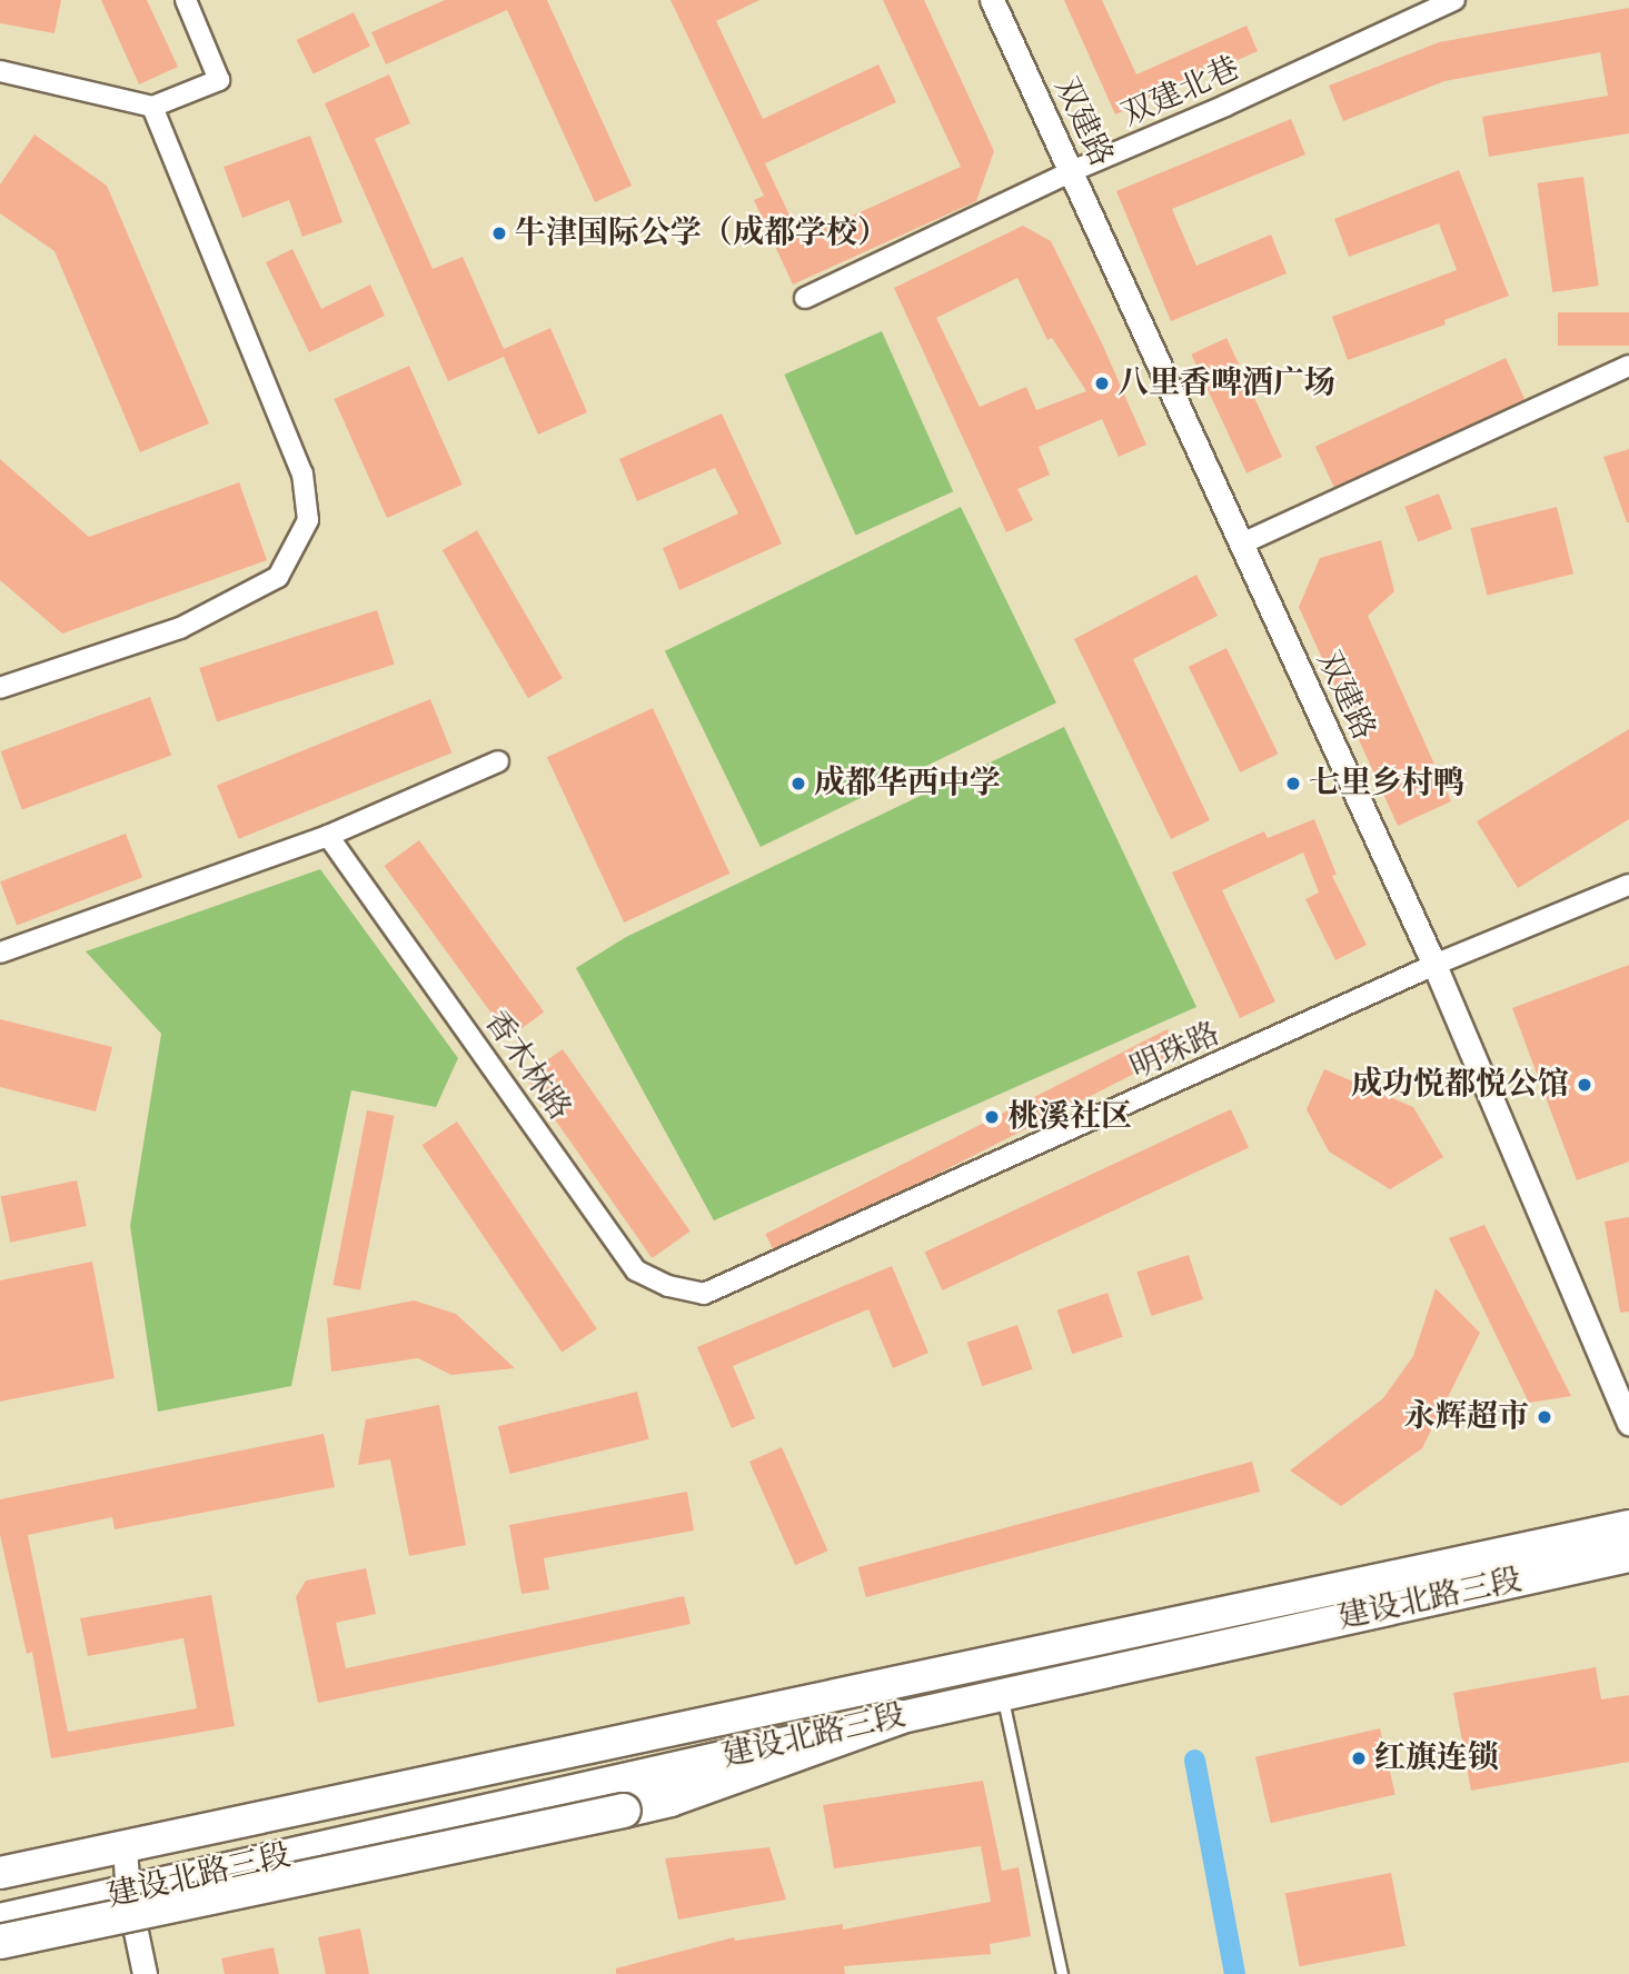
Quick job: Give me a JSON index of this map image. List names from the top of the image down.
{
  "streets": {
    "main road": ["建设北路三段"],
    "street": [
      "双建北巷",
      "双建路",
      "明珠路",
      "香木林路"
    ]
  },
  "crossings": [
    ["双建北巷", "双建路"],
    ["双建路", "明珠路"],
    ["明珠路", "香木林路"]
  ],
  "places": [
    "牛津国际公学（成都学校）",
    "八里香啤酒广场",
    "成都华西中学",
    "七里乡村鸭",
    "成功悦都悦公馆",
    "桃溪社区",
    "永辉超市",
    "红旗连锁"
  ]
}
